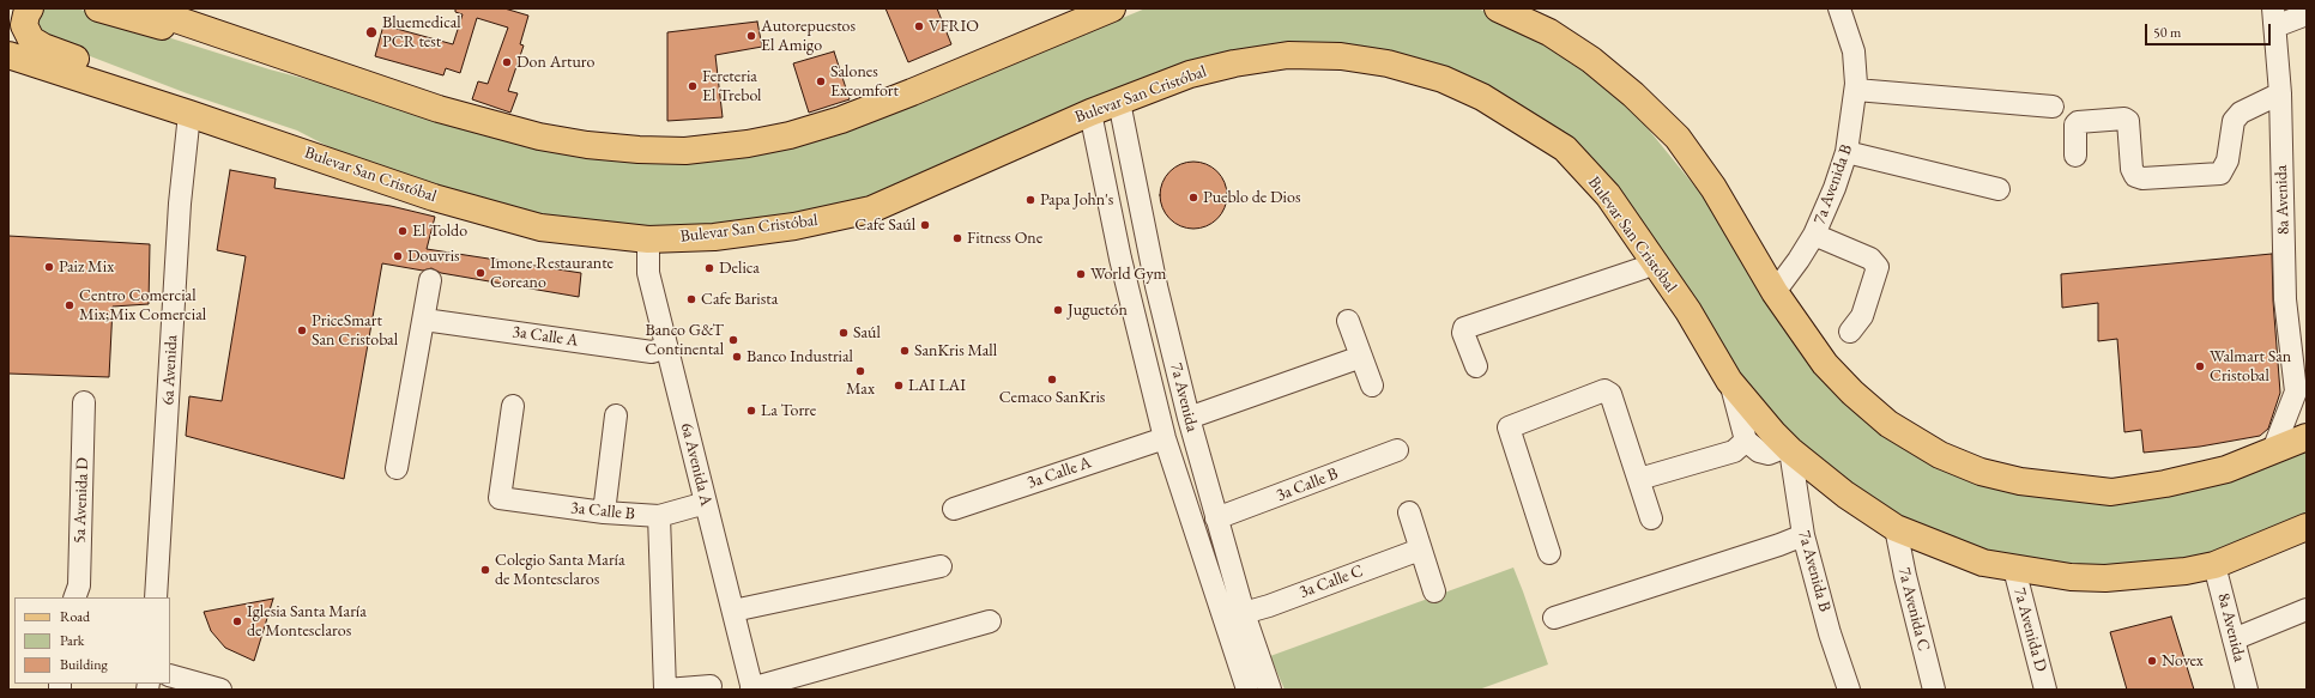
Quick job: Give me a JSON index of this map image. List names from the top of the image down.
{
  "streets": {
    "main road": ["Bulevar San Cristóbal"],
    "street": [
      "7a Avenida B",
      "8a Avenida",
      "3a Calle A",
      "6a Avenida",
      "7a Avenida",
      "6a Avenida A",
      "3a Calle B",
      "5a Avenida D",
      "3a Calle C",
      "7a Avenida C",
      "7a Avenida D"
    ]
  },
  "crossings": [
    ["Bulevar San Cristóbal", "7a Avenida B"],
    ["Bulevar San Cristóbal", "8a Avenida"],
    ["Bulevar San Cristóbal", "6a Avenida"],
    ["Bulevar San Cristóbal", "7a Avenida"],
    ["Bulevar San Cristóbal", "6a Avenida A"],
    ["Bulevar San Cristóbal", "7a Avenida C"],
    ["Bulevar San Cristóbal", "7a Avenida D"],
    ["3a Calle A", "7a Avenida"],
    ["3a Calle A", "6a Avenida A"],
    ["7a Avenida", "3a Calle B"],
    ["7a Avenida", "3a Calle C"],
    ["6a Avenida A", "3a Calle B"]
  ],
  "places": [
    "VFRIO",
    "Bluemedical PCR test",
    "Autorepuestos El Amigo",
    "Don Arturo",
    "Salones Excomfort",
    "Fereteria El Trebol",
    "Pueblo de Dios",
    "Papa John's",
    "Cafe Saúl",
    "El Toldo",
    "Fitness One",
    "Douvris",
    "Paiz Mix",
    "Delica",
    "Imone Restaurante Coreano",
    "World Gym",
    "Cafe Barista",
    "Centro Comercial Mix;Mix Comercial",
    "Juguetón",
    "PriceSmart San Cristobal",
    "Saúl",
    "Banco G&T Continental",
    "SanKris Mall",
    "Banco Industrial",
    "Walmart San Cristobal",
    "Max",
    "Cemaco SanKris",
    "LAI LAI",
    "La Torre",
    "Colegio Santa María de Montesclaros",
    "Iglesia Santa María de Montesclaros",
    "Novex"
  ],
  "legend": ["Road", "Park", "Building"],
  "scale_bar": "50 m"
}
